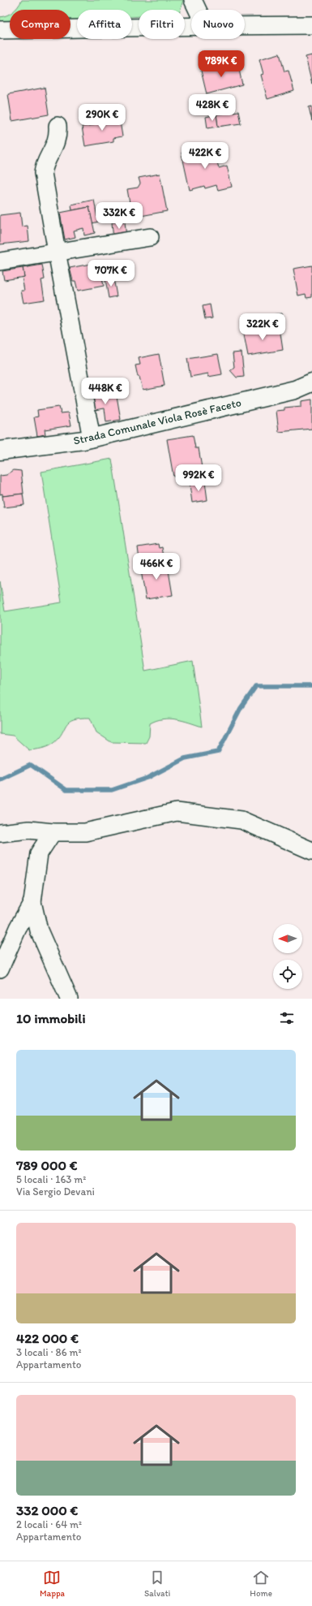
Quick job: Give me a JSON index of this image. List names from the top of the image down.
{
  "streets": {
    "street": ["Strada Comunale Viola Rosè Faceto"]
  },
  "north": "left",
  "page": {
    "chip": [
      "Compra",
      "Affitta",
      "Filtri",
      "Nuovo"
    ],
    "price": [
      "789K €",
      "428K €",
      "290K €",
      "422K €",
      "332K €",
      "707K €",
      "322K €",
      "448K €",
      "992K €",
      "466K €"
    ],
    "heading": "10 immobili",
    "list": [
      {
        "name": "789 000 €",
        "note": "5 locali · 163 m² · Via Sergio Devani"
      },
      {
        "name": "422 000 €",
        "note": "3 locali · 86 m² · Appartamento"
      },
      {
        "name": "332 000 €",
        "note": "2 locali · 64 m² · Appartamento"
      }
    ],
    "tabs": ["Mappa", "Salvati", "Home"]
  }
}
